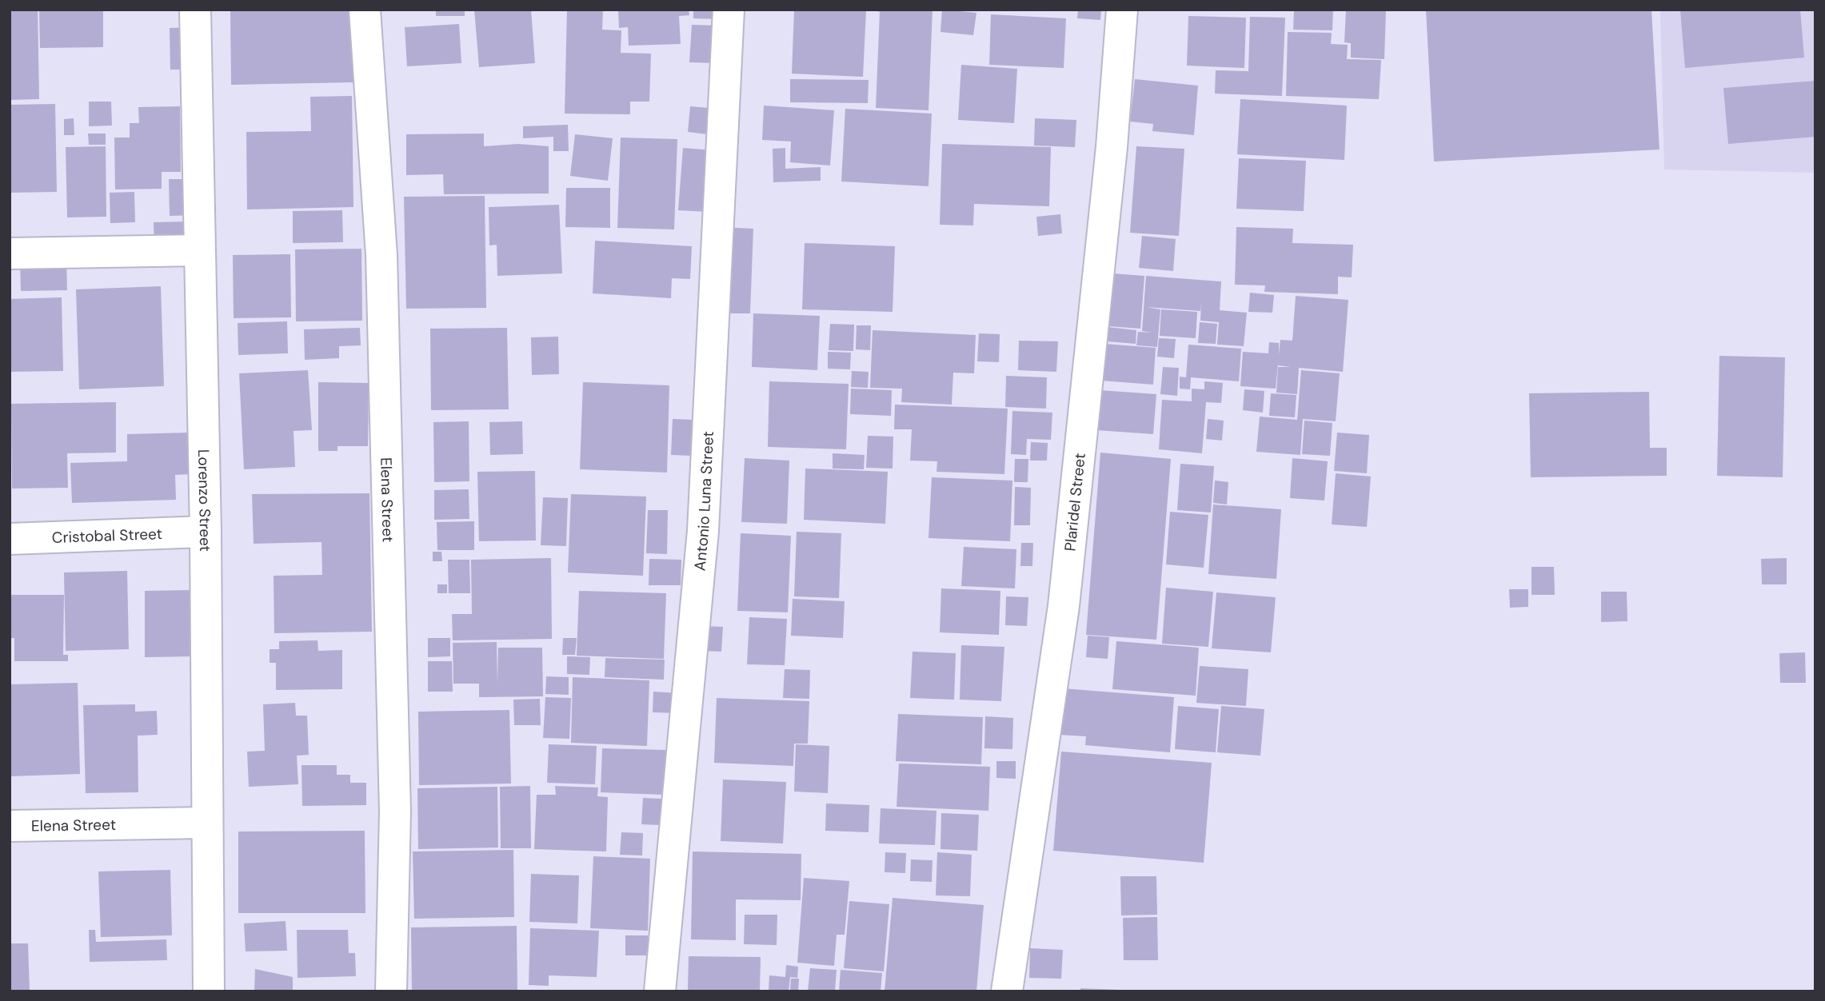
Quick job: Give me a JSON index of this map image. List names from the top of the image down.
{
  "streets": {
    "street": [
      "Lorenzo Street",
      "Elena Street",
      "Antonio Luna Street",
      "Plaridel Street",
      "Cristobal Street"
    ]
  },
  "crossings": [
    ["Lorenzo Street", "Elena Street"],
    ["Lorenzo Street", "Cristobal Street"]
  ]
}
